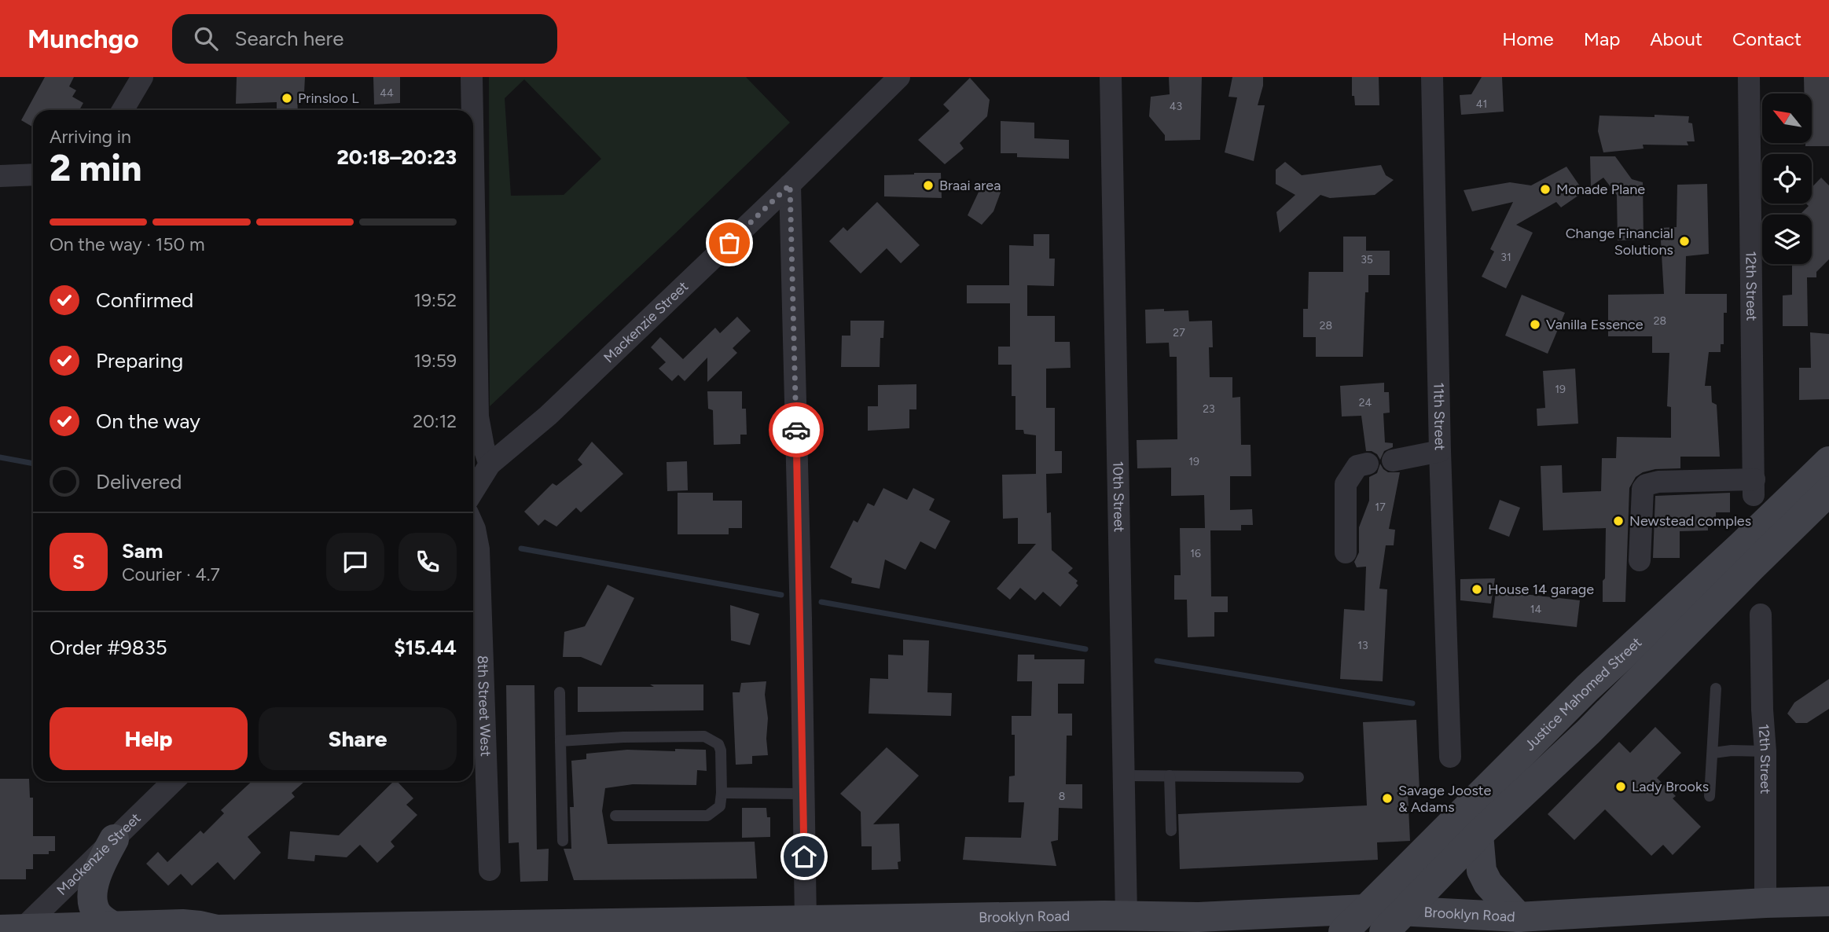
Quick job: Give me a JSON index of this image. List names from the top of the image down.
{
  "streets": {
    "main road": ["Justice Mahomed Street", "Brooklyn Road"],
    "street": [
      "12th Street",
      "Mackenzie Street",
      "11th Street",
      "10th Street",
      "8th Street West"
    ]
  },
  "crossings": [
    ["12th Street", "Brooklyn Road"],
    ["Mackenzie Street", "Brooklyn Road"],
    ["10th Street", "Brooklyn Road"],
    ["Justice Mahomed Street", "Brooklyn Road"]
  ],
  "places": [
    "Prinsloo L",
    "Braai area",
    "Monade Plane",
    "Change Financial Solutions",
    "Vanilla Essence",
    "Newstead comples",
    "House 14 garage",
    "Lady Brooks",
    "Savage Jooste & Adams"
  ],
  "house_numbers": [
    "44",
    "41",
    "43",
    "31",
    "35",
    "28",
    "28",
    "27",
    "19",
    "24",
    "23",
    "19",
    "17",
    "16",
    "14",
    "13",
    "8"
  ],
  "north": "top left",
  "page": {
    "header": "Munchgo",
    "search": "Search here",
    "nav": [
      "Home",
      "Map",
      "About",
      "Contact"
    ],
    "heading": ["2 min", "Arriving in", "20:18–20:23"],
    "panel": [
      "Sam",
      "Courier · 4.7",
      "Order #9835",
      "$15.44"
    ],
    "bar": "On the way · 150 m",
    "list": [
      ["Confirmed", "19:52"],
      ["Preparing", "19:59"],
      ["On the way", "20:12"],
      "Delivered"
    ],
    "round": "S",
    "buttons": ["Help", "Share"]
  }
}
